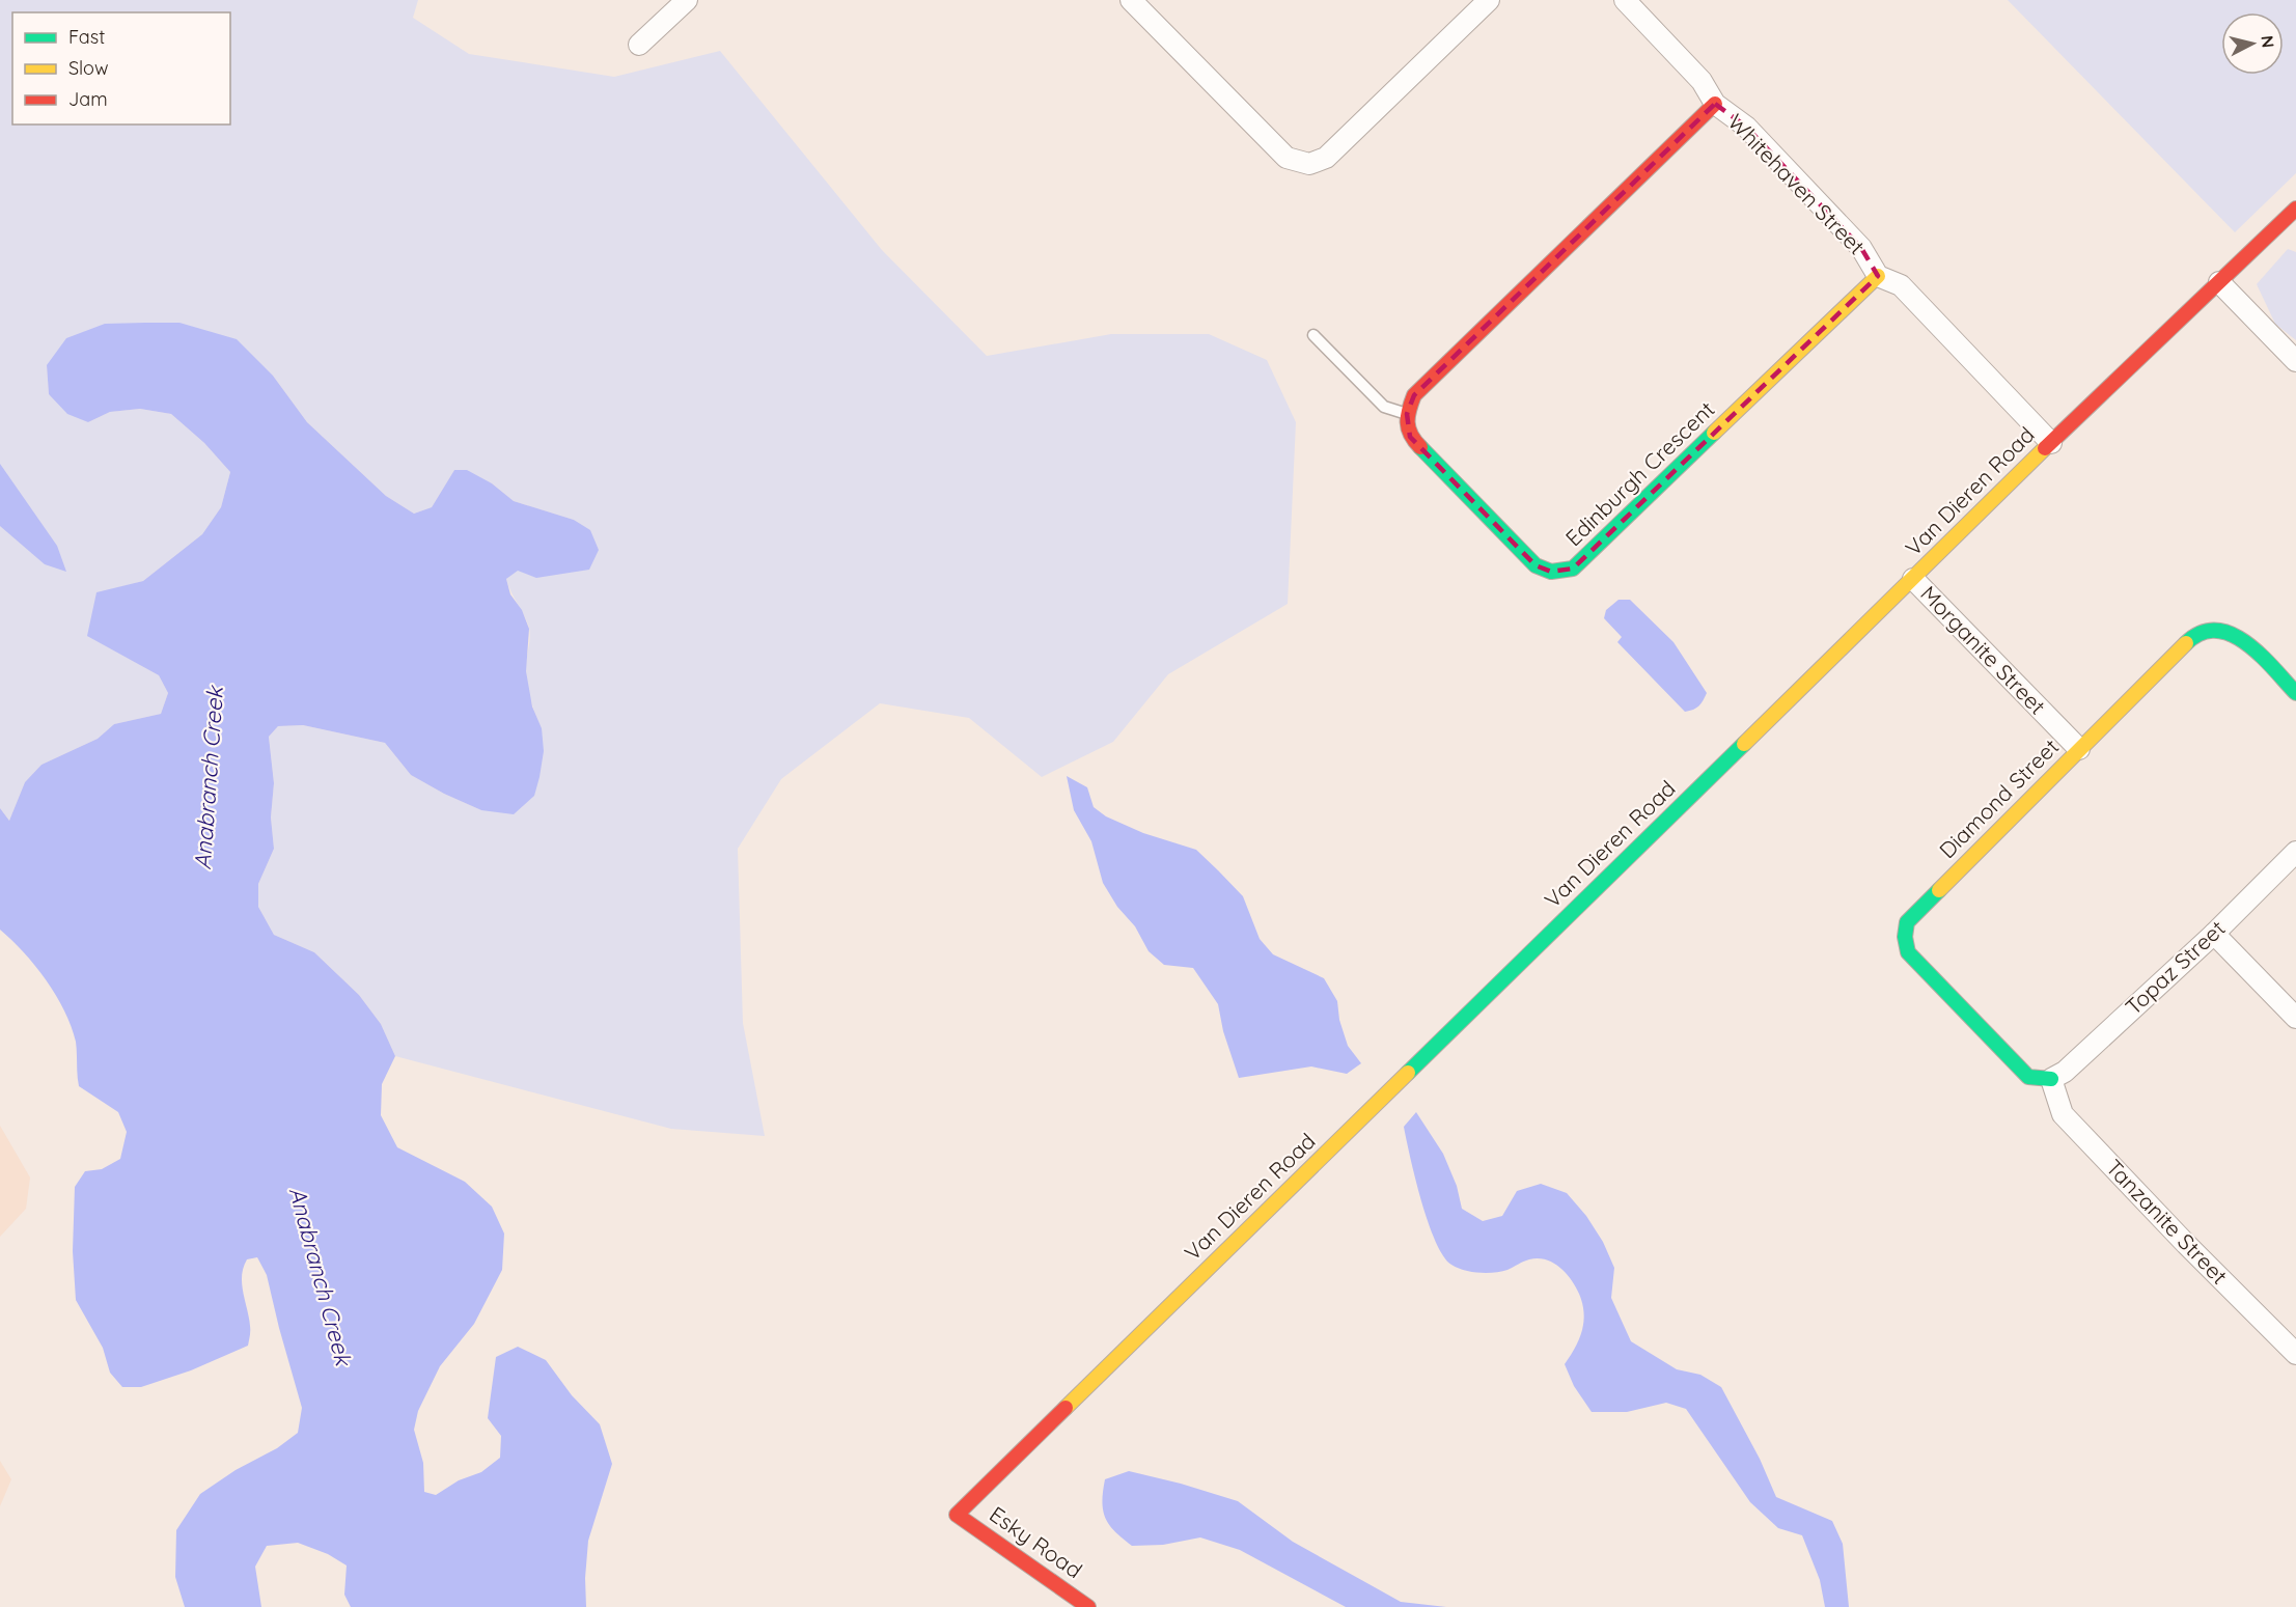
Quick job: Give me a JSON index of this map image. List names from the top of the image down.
{
  "streets": {
    "street": [
      "Whitehaven Street",
      "Edinburgh Crescent",
      "Van Dieren Road",
      "Morganite Street",
      "Diamond Street",
      "Topaz Street",
      "Tanzanite Street",
      "Esky Road"
    ]
  },
  "crossings": [
    ["Whitehaven Street", "Edinburgh Crescent"],
    ["Whitehaven Street", "Van Dieren Road"],
    ["Van Dieren Road", "Morganite Street"],
    ["Van Dieren Road", "Esky Road"],
    ["Morganite Street", "Diamond Street"],
    ["Diamond Street", "Topaz Street"],
    ["Diamond Street", "Tanzanite Street"],
    ["Topaz Street", "Tanzanite Street"]
  ],
  "water": ["Anabranch Creek"],
  "legend": ["Fast", "Slow", "Jam"],
  "north": "right"
}
